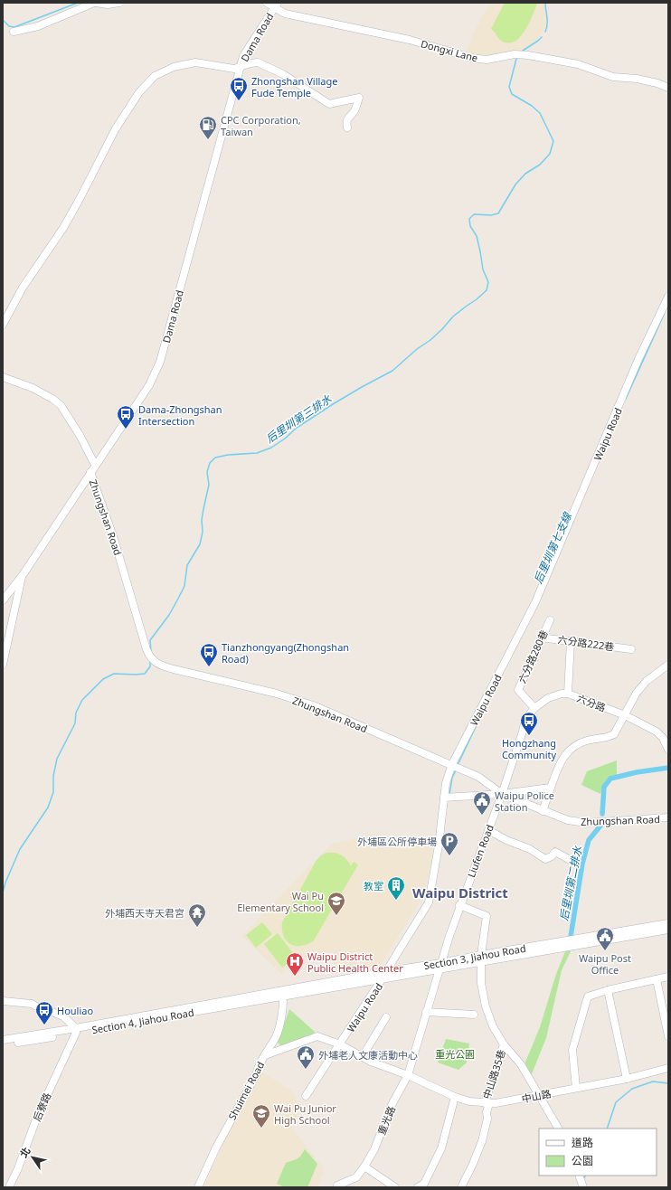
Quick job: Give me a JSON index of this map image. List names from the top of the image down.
{
  "streets": {
    "street": [
      "Dama Road",
      "Dongxi Lane",
      "Waipu Road",
      "Zhungshan Road",
      "六分路222巷",
      "六分路280巷",
      "六分路",
      "Liufen Road",
      "Section 3, Jiahou Road",
      "Section 4, Jiahou Road",
      "中山路35巷",
      "Shuimei Road",
      "中山路",
      "后寮路",
      "重光路"
    ]
  },
  "crossings": [
    ["Dama Road", "Dongxi Lane"],
    ["Dama Road", "Zhungshan Road"],
    ["Waipu Road", "Zhungshan Road"],
    ["Waipu Road", "Section 3, Jiahou Road"],
    ["Waipu Road", "中山路"],
    ["Zhungshan Road", "Liufen Road"],
    ["六分路222巷", "六分路280巷"],
    ["六分路222巷", "六分路"],
    ["Liufen Road", "Section 3, Jiahou Road"],
    ["Liufen Road", "重光路"],
    ["Section 3, Jiahou Road", "Section 4, Jiahou Road"],
    ["Section 3, Jiahou Road", "Shuimei Road"],
    ["Section 4, Jiahou Road", "Shuimei Road"],
    ["Section 4, Jiahou Road", "后寮路"],
    ["中山路35巷", "中山路"],
    ["Shuimei Road", "中山路"],
    ["中山路", "重光路"]
  ],
  "districts": ["Waipu District"],
  "water": ["后里圳第三排水", "后里圳第七支線", "后里圳第二排水"],
  "parks": ["重光公園"],
  "places": {
    "bus stop": [
      "Zhongshan Village Fude Temple",
      "Dama-Zhongshan Intersection",
      "Tianzhongyang(Zhongshan Road)",
      "Hongzhang Community",
      "Houliao"
    ],
    "fuel station": ["CPC Corporation, Taiwan"],
    "public building": ["Waipu Police Station", "Waipu Post Office", "外埔老人文康活動中心"],
    "parking": ["外埔區公所停車場"],
    "building": ["教室"],
    "school or university": ["Wai Pu Elementary School", "Wai Pu Junior High School"],
    "temple": ["外埔西天寺天君宮"],
    "hospital": ["Waipu District Public Health Center"]
  },
  "legend": ["道路", "公園"],
  "north": "top left"
}
